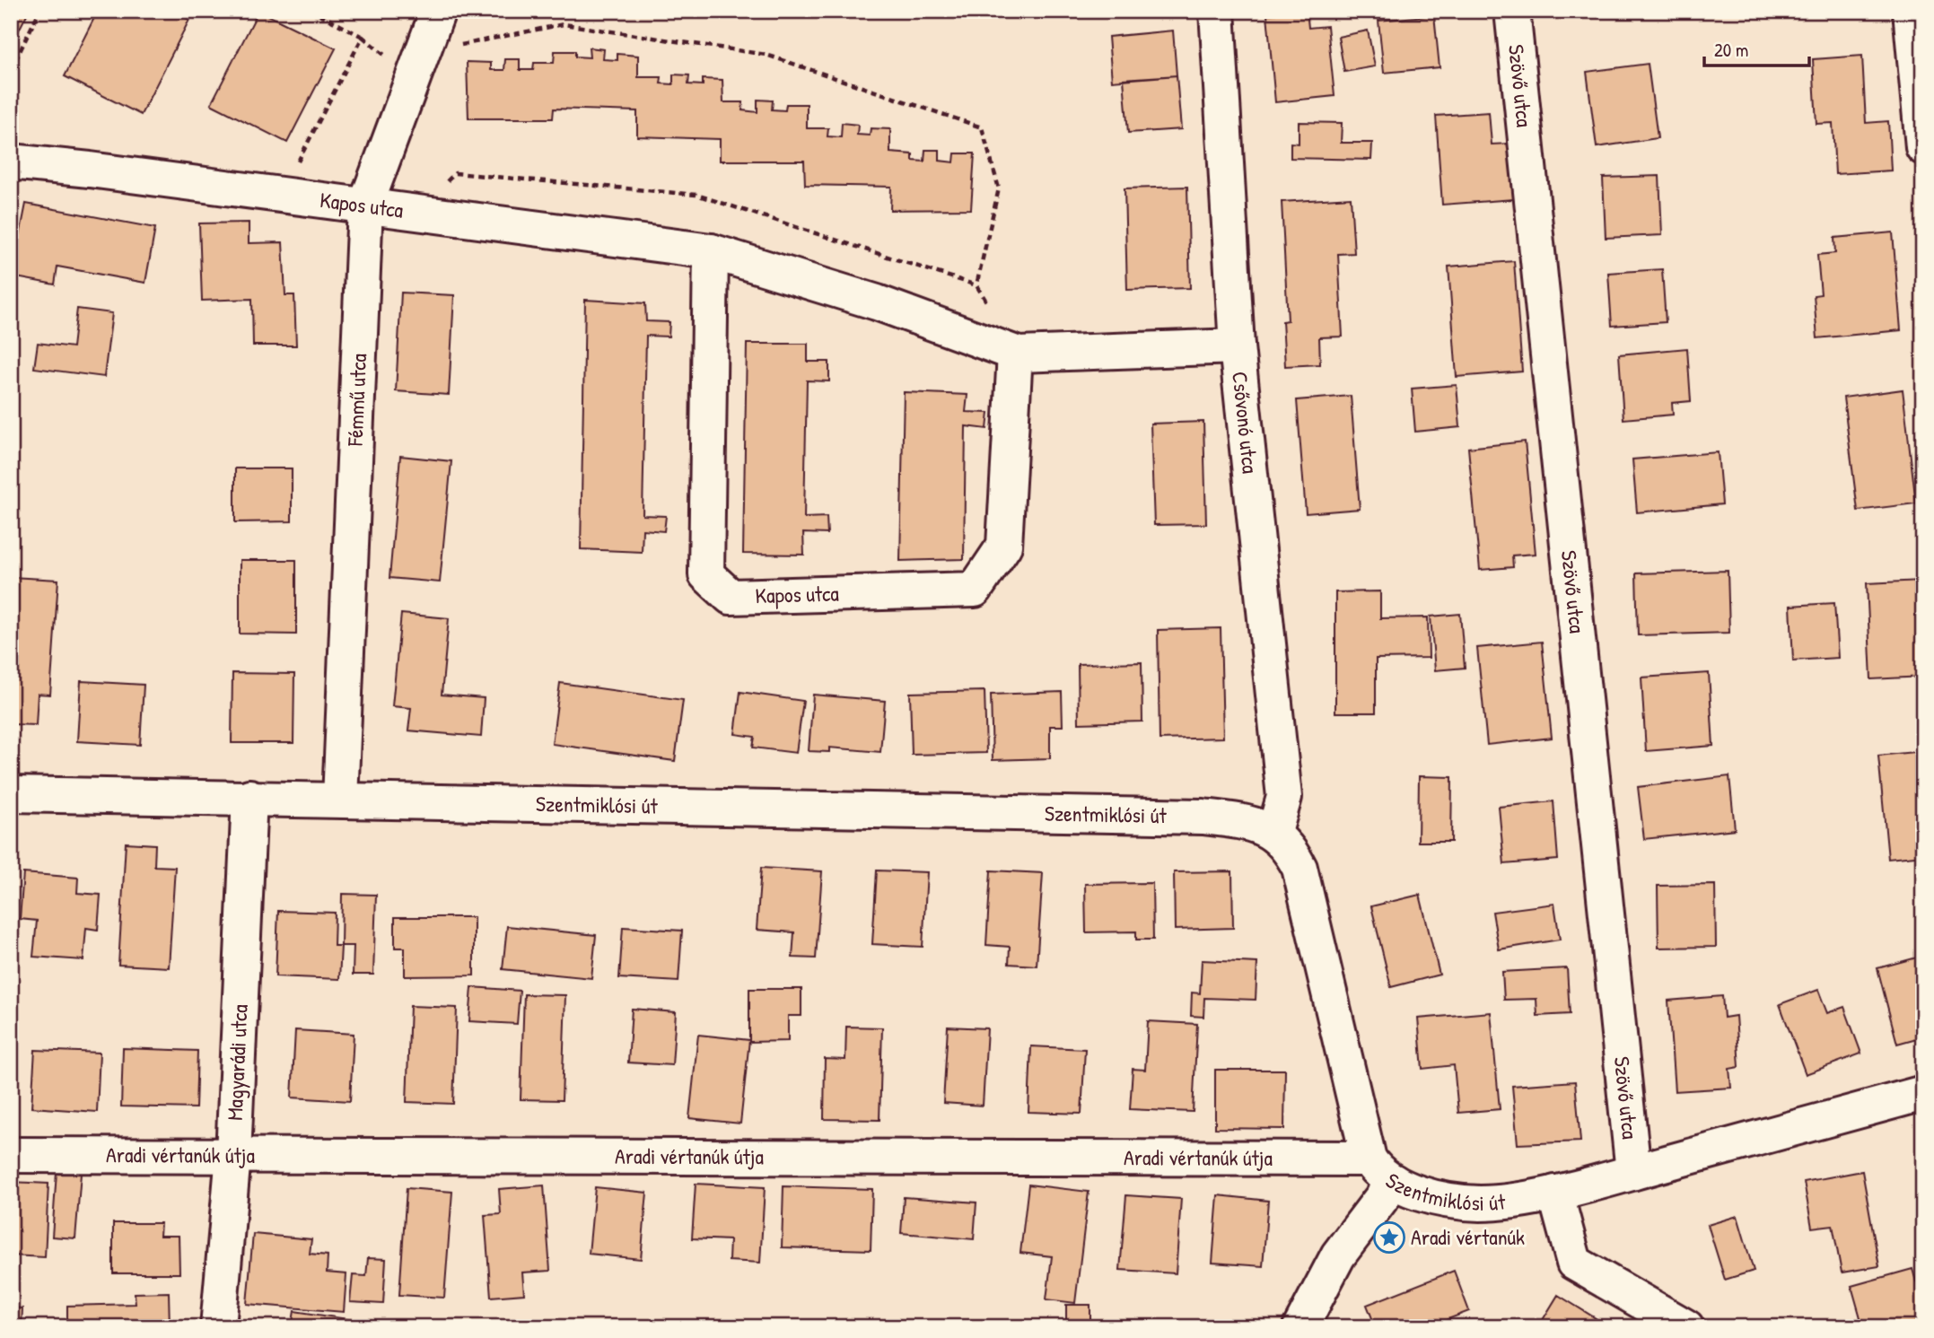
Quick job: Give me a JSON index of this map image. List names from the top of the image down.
{
  "streets": {
    "street": [
      "Szövő utca",
      "Kapos utca",
      "Fémmű utca",
      "Csővonó utca",
      "Szentmiklósi út",
      "Magyarádi utca",
      "Aradi vértanúk útja"
    ]
  },
  "crossings": [
    ["Szövő utca", "Szentmiklósi út"],
    ["Kapos utca", "Fémmű utca"],
    ["Kapos utca", "Csővonó utca"],
    ["Fémmű utca", "Szentmiklósi út"],
    ["Csővonó utca", "Szentmiklósi út"],
    ["Szentmiklósi út", "Magyarádi utca"],
    ["Szentmiklósi út", "Aradi vértanúk útja"],
    ["Magyarádi utca", "Aradi vértanúk útja"]
  ],
  "places": {
    "place": ["Aradi vértanúk"]
  },
  "scale_bar": "20 m"
}
